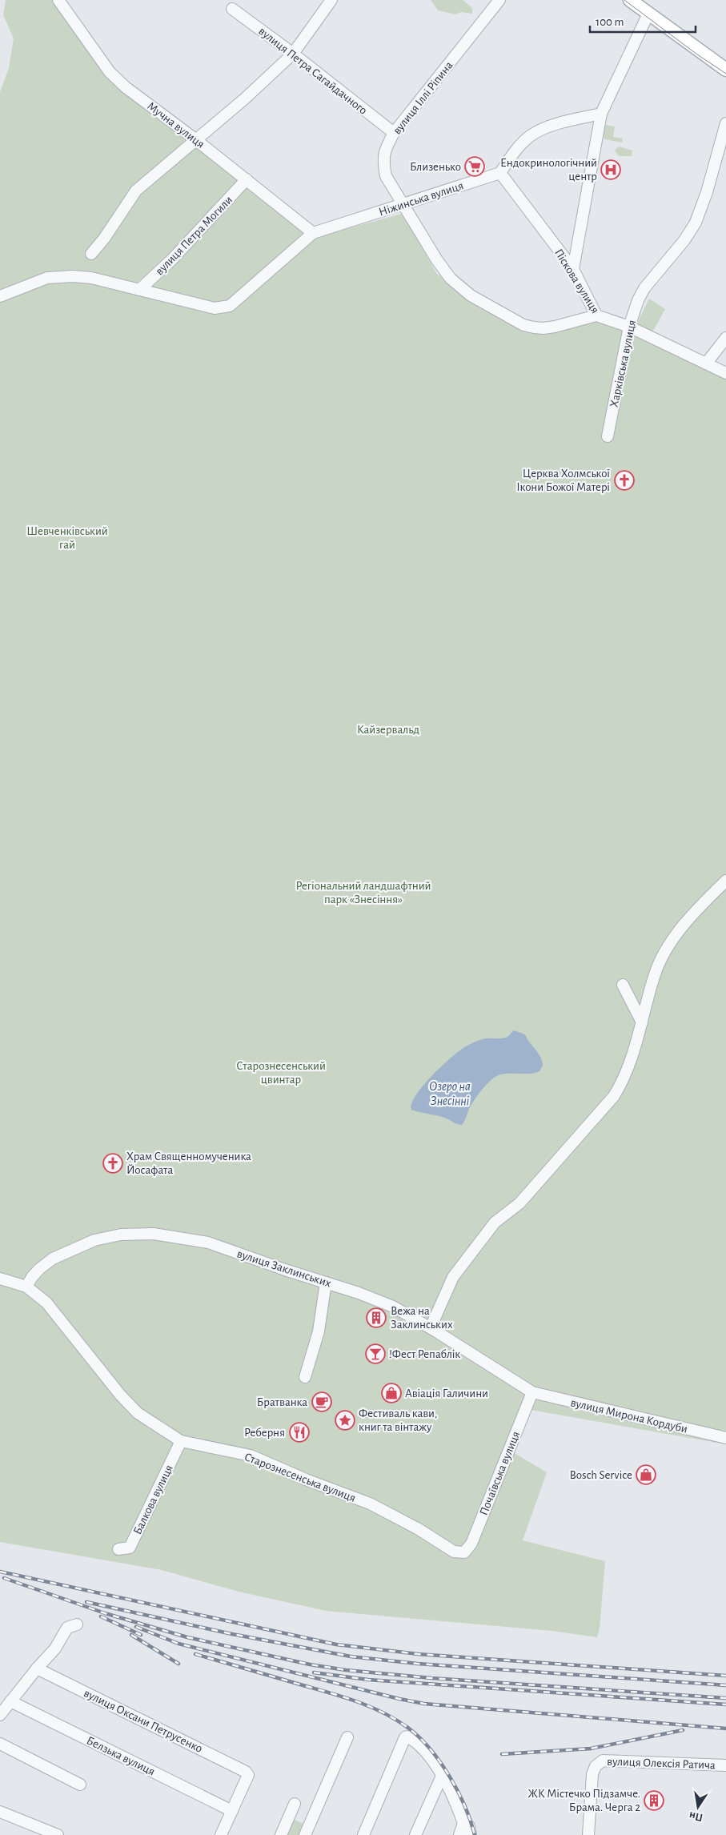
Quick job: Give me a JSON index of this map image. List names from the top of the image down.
{
  "streets": {
    "street": [
      "вулиця Петра Сагайдачного",
      "вулиця Іллі Ріпина",
      "Мучна вулиця",
      "Ніжинська вулиця",
      "вулиця Петра Могили",
      "Піскова вулиця",
      "Харківська вулиця",
      "вулиця Заклинських",
      "вулиця Мирона Кордуби",
      "Почаївська вулиця",
      "Старознесенська вулиця",
      "Балкова вулиця",
      "вулиця Оксани Петрусенко",
      "Белзька вулиця",
      "вулиця Олексія Ратича"
    ]
  },
  "crossings": [
    ["вулиця Петра Сагайдачного", "вулиця Іллі Ріпина"],
    ["вулиця Іллі Ріпина", "Ніжинська вулиця"],
    ["вулиця Іллі Ріпина", "Піскова вулиця"],
    ["Мучна вулиця", "Ніжинська вулиця"],
    ["Мучна вулиця", "вулиця Петра Могили"],
    ["Ніжинська вулиця", "вулиця Петра Могили"],
    ["Ніжинська вулиця", "Піскова вулиця"],
    ["Піскова вулиця", "Харківська вулиця"],
    ["вулиця Заклинських", "вулиця Мирона Кордуби"],
    ["вулиця Заклинських", "Почаївська вулиця"],
    ["вулиця Заклинських", "Старознесенська вулиця"],
    ["вулиця Мирона Кордуби", "Почаївська вулиця"],
    ["Почаївська вулиця", "Старознесенська вулиця"],
    ["Старознесенська вулиця", "Балкова вулиця"],
    ["вулиця Оксани Петрусенко", "Белзька вулиця"]
  ],
  "water": ["Озеро на Знесінні"],
  "parks": [
    "Шевченківський гай",
    "Кайзервальд",
    "Регіональний ландшафтний парк «Знесіння»",
    "Старознесенський цвинтар"
  ],
  "places": {
    "supermarket": ["Близенько"],
    "hospital": ["Ендокринологічний центр"],
    "church": ["Церква Холмської Ікони Божої Матері", "Храм Священномученика Йосафата"],
    "building": ["Вежа на Заклинських", "ЖК Містечко Підзамче. Брама. Черга 2"],
    "bar": ["!Фест Репаблік"],
    "shop": ["Авіація Галичини", "Bosch Service"],
    "cafe": ["Братванка"],
    "place": ["Фестиваль кави, книг та вінтажу"],
    "restaurant": ["Реберня"]
  },
  "scale_bar": "100 m",
  "north": "bottom"
}
